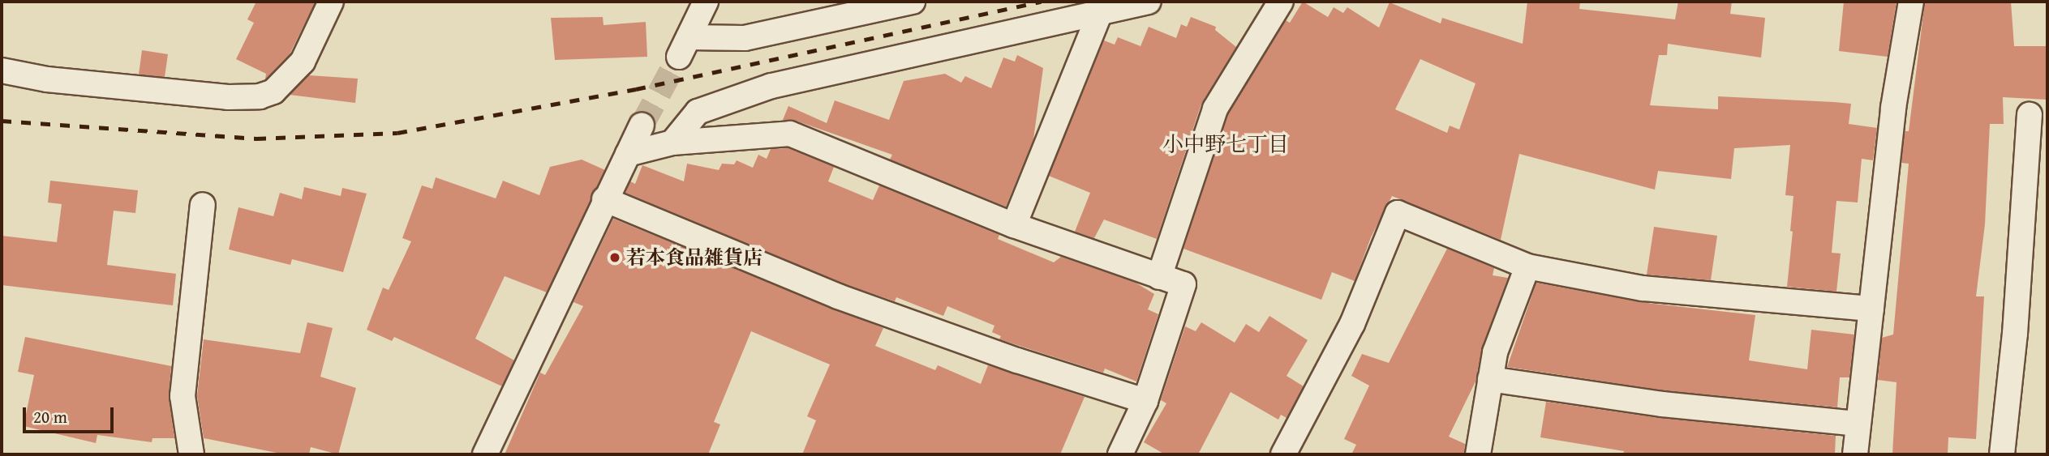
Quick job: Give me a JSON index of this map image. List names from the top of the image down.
{
  "districts": ["小中野七丁目"],
  "places": ["若本食品雑貨店"],
  "scale_bar": "20 m"
}
